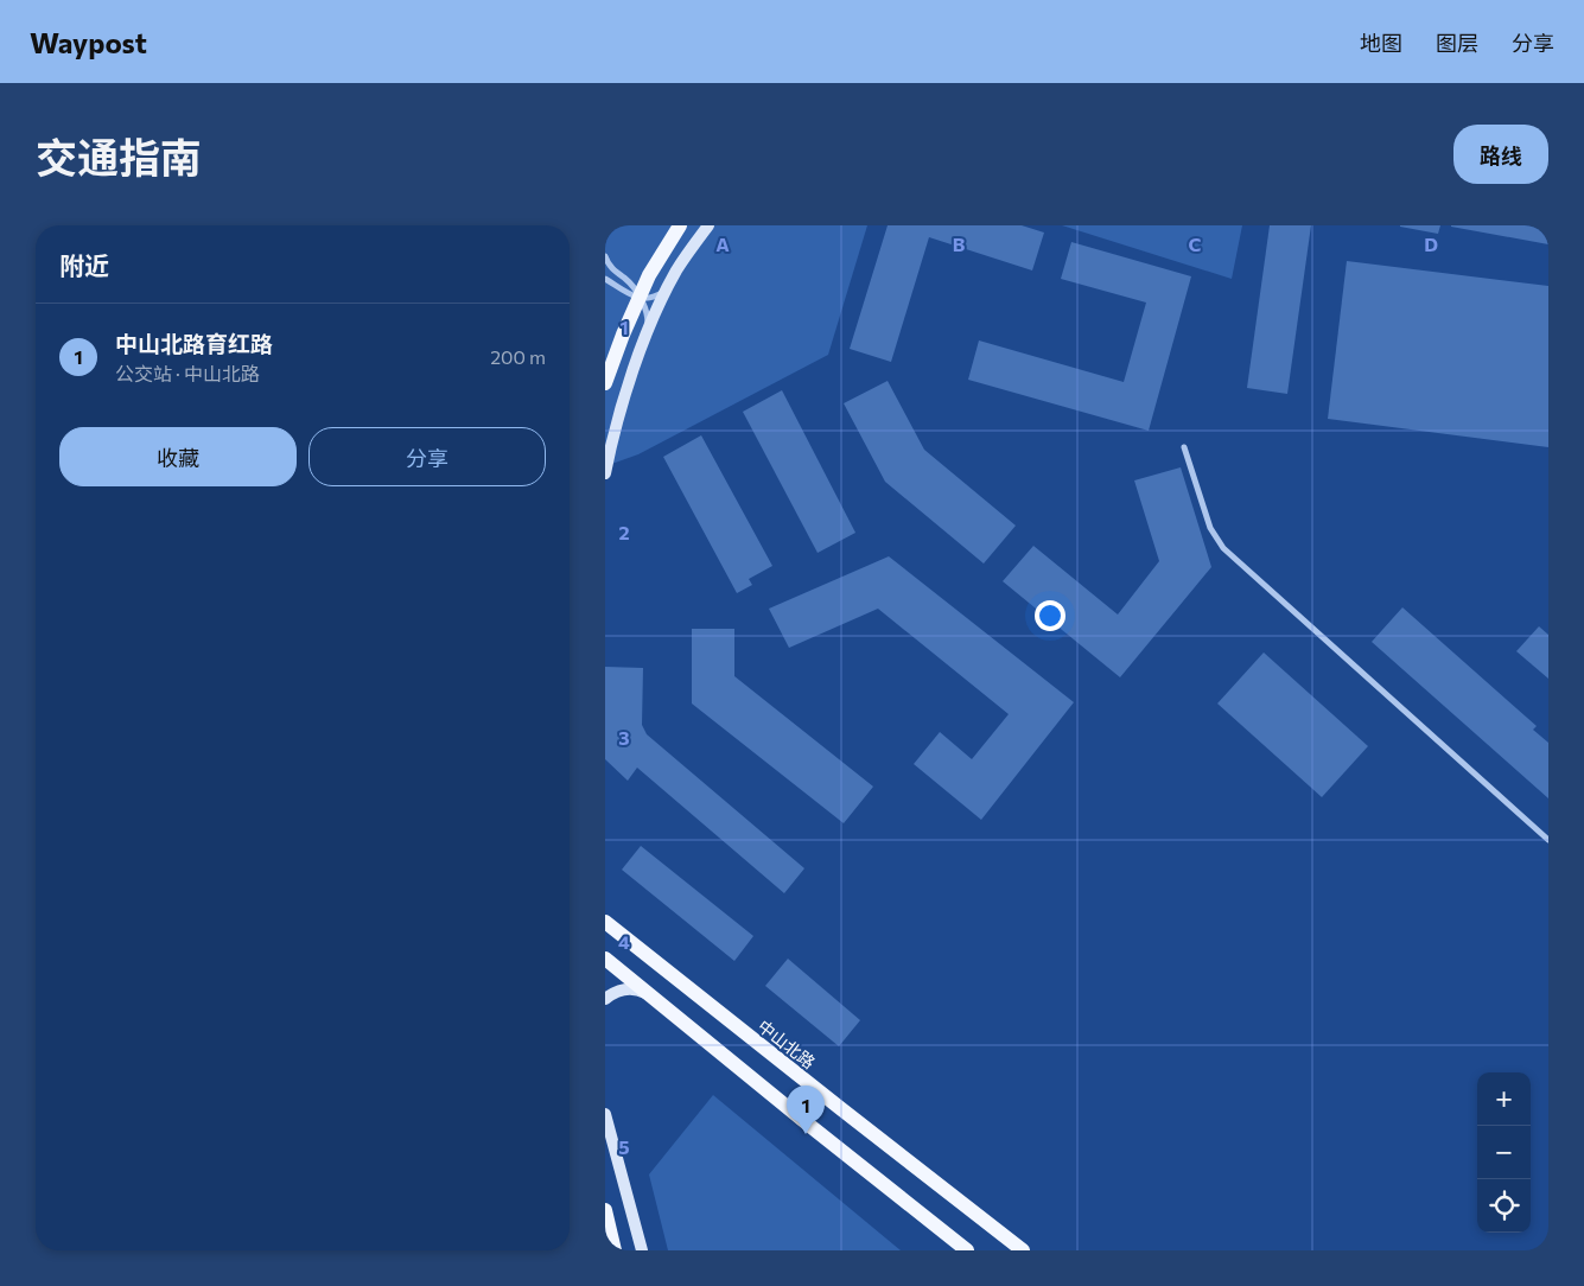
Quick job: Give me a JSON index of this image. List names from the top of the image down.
{
  "streets": {
    "main road": ["中山北路"]
  },
  "page": {
    "header": "Waypost",
    "nav": ["地图", "图层", "分享"],
    "title": "交通指南",
    "buttons": [
      "路线",
      ["收藏", "分享"]
    ],
    "heading": "附近",
    "list": [
      {
        "mark": "1",
        "name": "中山北路育红路",
        "note": "公交站 · 中山北路",
        "value": "200 m"
      }
    ],
    "map_buttons": ["+", "−"],
    "pins": "1"
  },
  "grid": {
    "columns": [
      "A",
      "B",
      "C",
      "D"
    ],
    "rows": [
      "1",
      "2",
      "3",
      "4",
      "5"
    ]
  }
}
